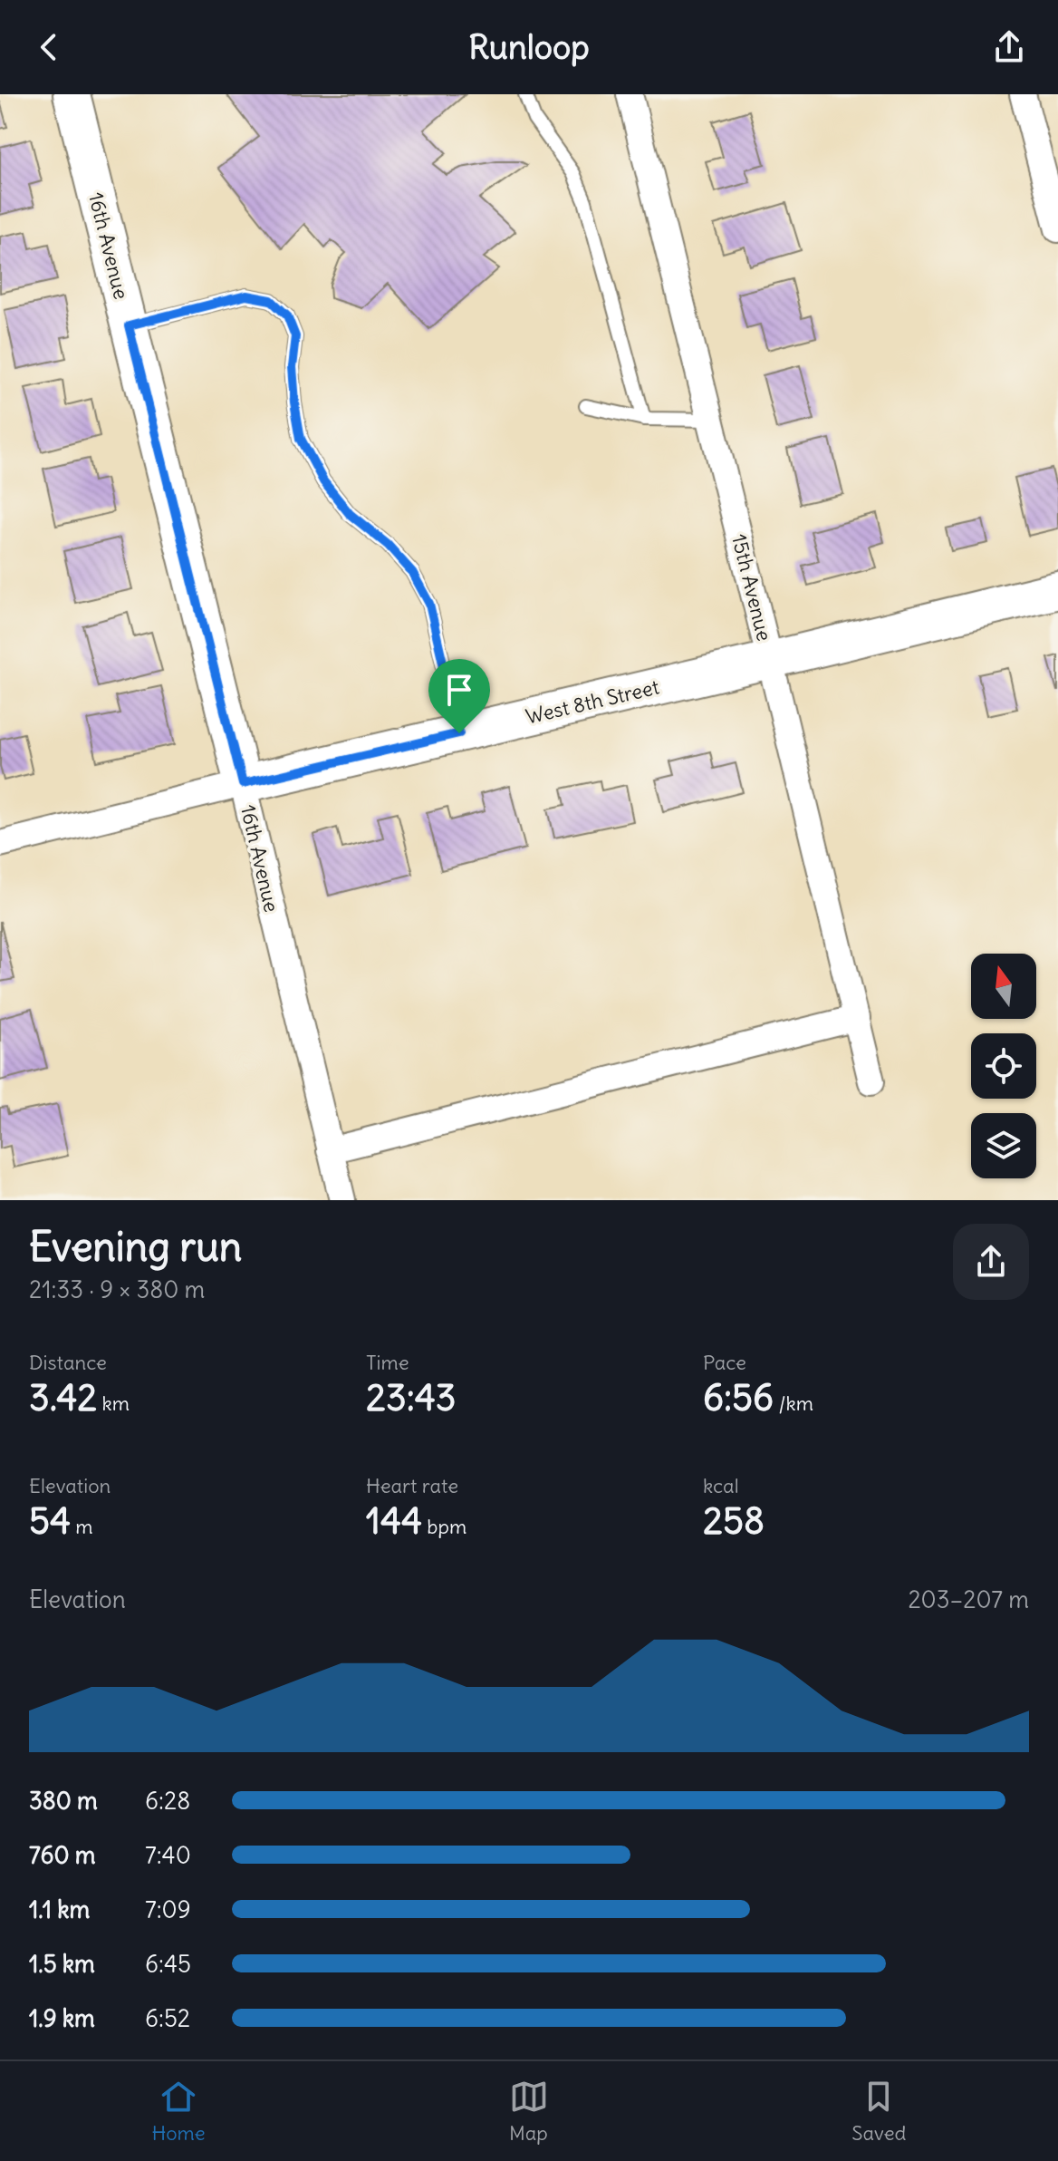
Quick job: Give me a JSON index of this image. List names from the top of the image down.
{
  "streets": {
    "street": ["16th Avenue", "15th Avenue", "West 8th Street"]
  },
  "crossings": [
    ["16th Avenue", "West 8th Street"],
    ["15th Avenue", "West 8th Street"]
  ],
  "north": "top",
  "page": {
    "header": "Runloop",
    "heading": ["Evening run", "21:33 · 9 × 380 m"],
    "stats": [
      ["Distance", "3.42 km"],
      ["Time", "23:43"],
      ["Pace", "6:56 /km"],
      ["Elevation", "54 m"],
      ["Heart rate", "144 bpm"],
      ["kcal", "258"]
    ],
    "chart": ["Elevation", "203–207 m"],
    "list": [
      {
        "name": "380 m",
        "note": "6:28"
      },
      {
        "name": "760 m",
        "note": "7:40"
      },
      {
        "name": "1.1 km",
        "note": "7:09"
      },
      {
        "name": "1.5 km",
        "note": "6:45"
      },
      {
        "name": "1.9 km",
        "note": "6:52"
      }
    ],
    "tabs": ["Home", "Map", "Saved"]
  }
}
